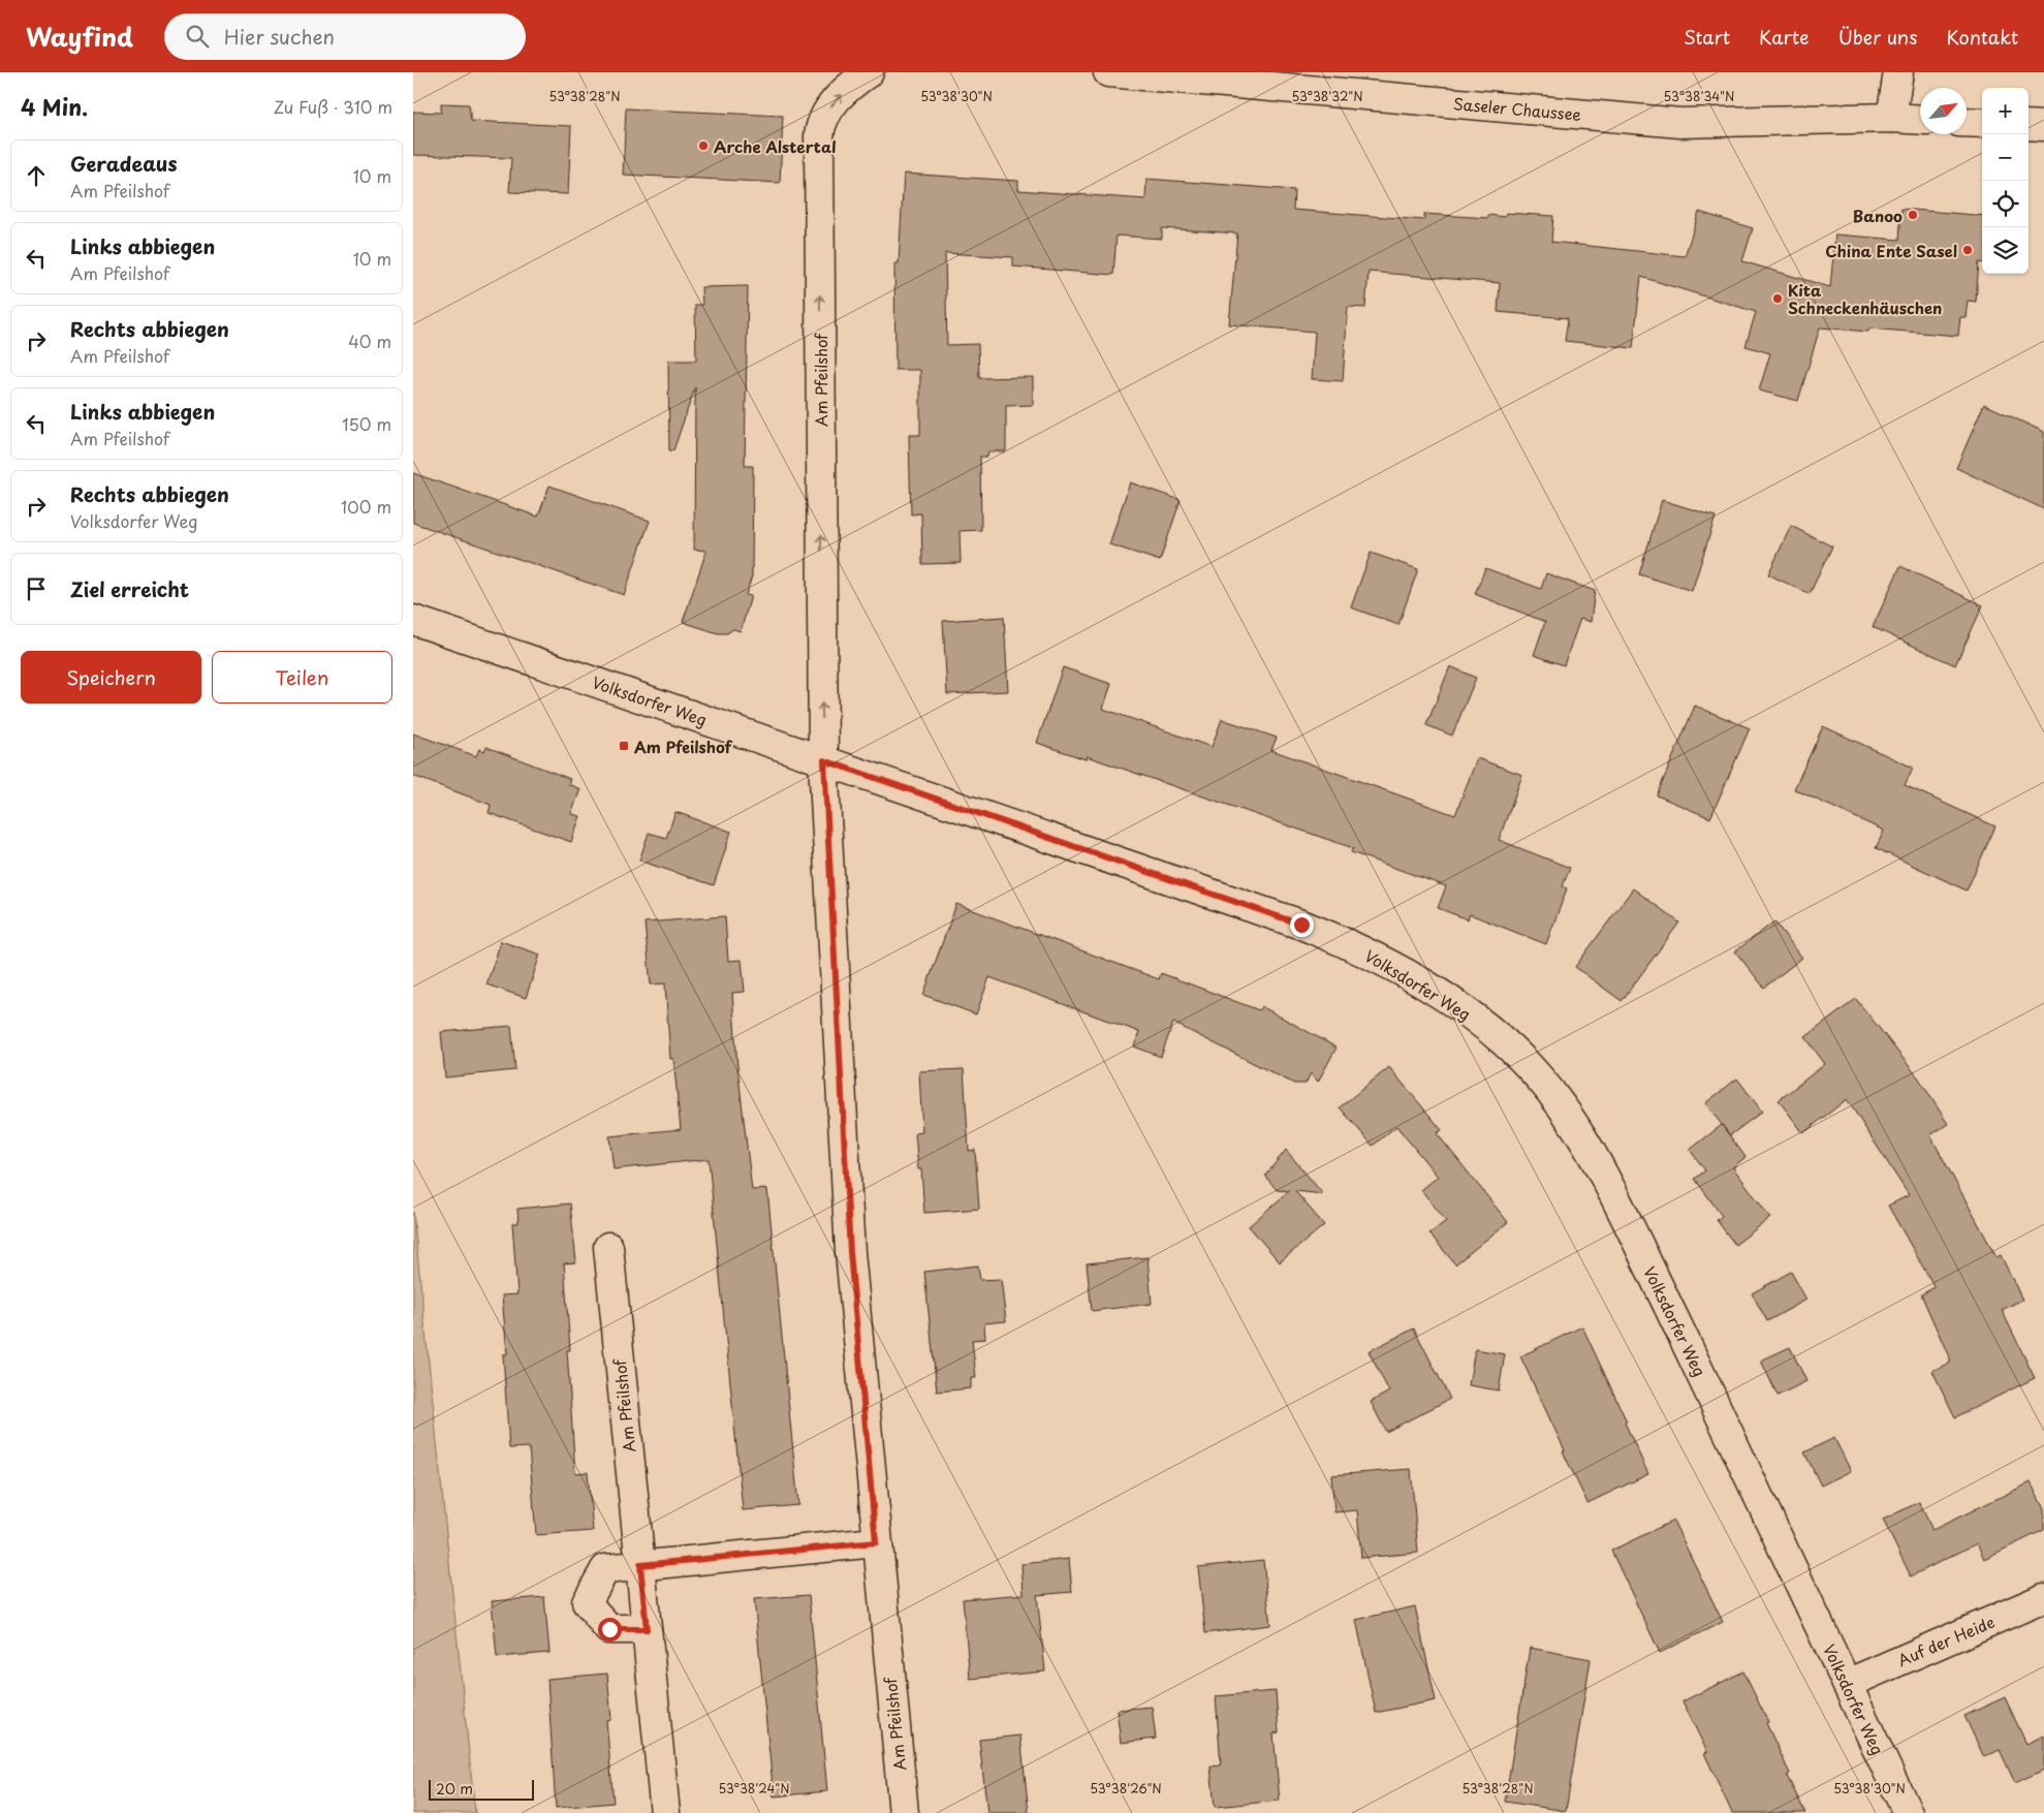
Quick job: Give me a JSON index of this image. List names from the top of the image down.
{
  "streets": {
    "street": [
      "Saseler Chaussee",
      "Am Pfeilshof",
      "Volksdorfer Weg",
      "Auf der Heide"
    ]
  },
  "crossings": [
    ["Am Pfeilshof", "Volksdorfer Weg"],
    ["Volksdorfer Weg", "Auf der Heide"]
  ],
  "places": {
    "other": [
      "Arche Alstertal",
      "Banoo",
      "China Ente Sasel",
      "Kita Schneckenhäuschen"
    ],
    "transit": ["Am Pfeilshof"]
  },
  "scale_bar": "20 m",
  "north": "top right",
  "page": {
    "header": "Wayfind",
    "search": "Hier suchen",
    "nav": [
      "Start",
      "Karte",
      "Über uns",
      "Kontakt"
    ],
    "heading": ["4 Min.", "Zu Fuß · 310 m"],
    "map_buttons": ["+", "−"],
    "list": [
      ["Geradeaus", "Am Pfeilshof", "10 m"],
      ["Links abbiegen", "Am Pfeilshof", "10 m"],
      ["Rechts abbiegen", "Am Pfeilshof", "40 m"],
      ["Links abbiegen", "Am Pfeilshof", "150 m"],
      ["Rechts abbiegen", "Volksdorfer Weg", "100 m"],
      "Ziel erreicht"
    ],
    "buttons": ["Speichern", "Teilen"],
    "scale": "20 m"
  },
  "coordinates": [
    "53°38'28\"N",
    "53°38'30\"N",
    "53°38'32\"N",
    "53°38'34\"N",
    "53°38'24\"N",
    "53°38'26\"N"
  ]
}
